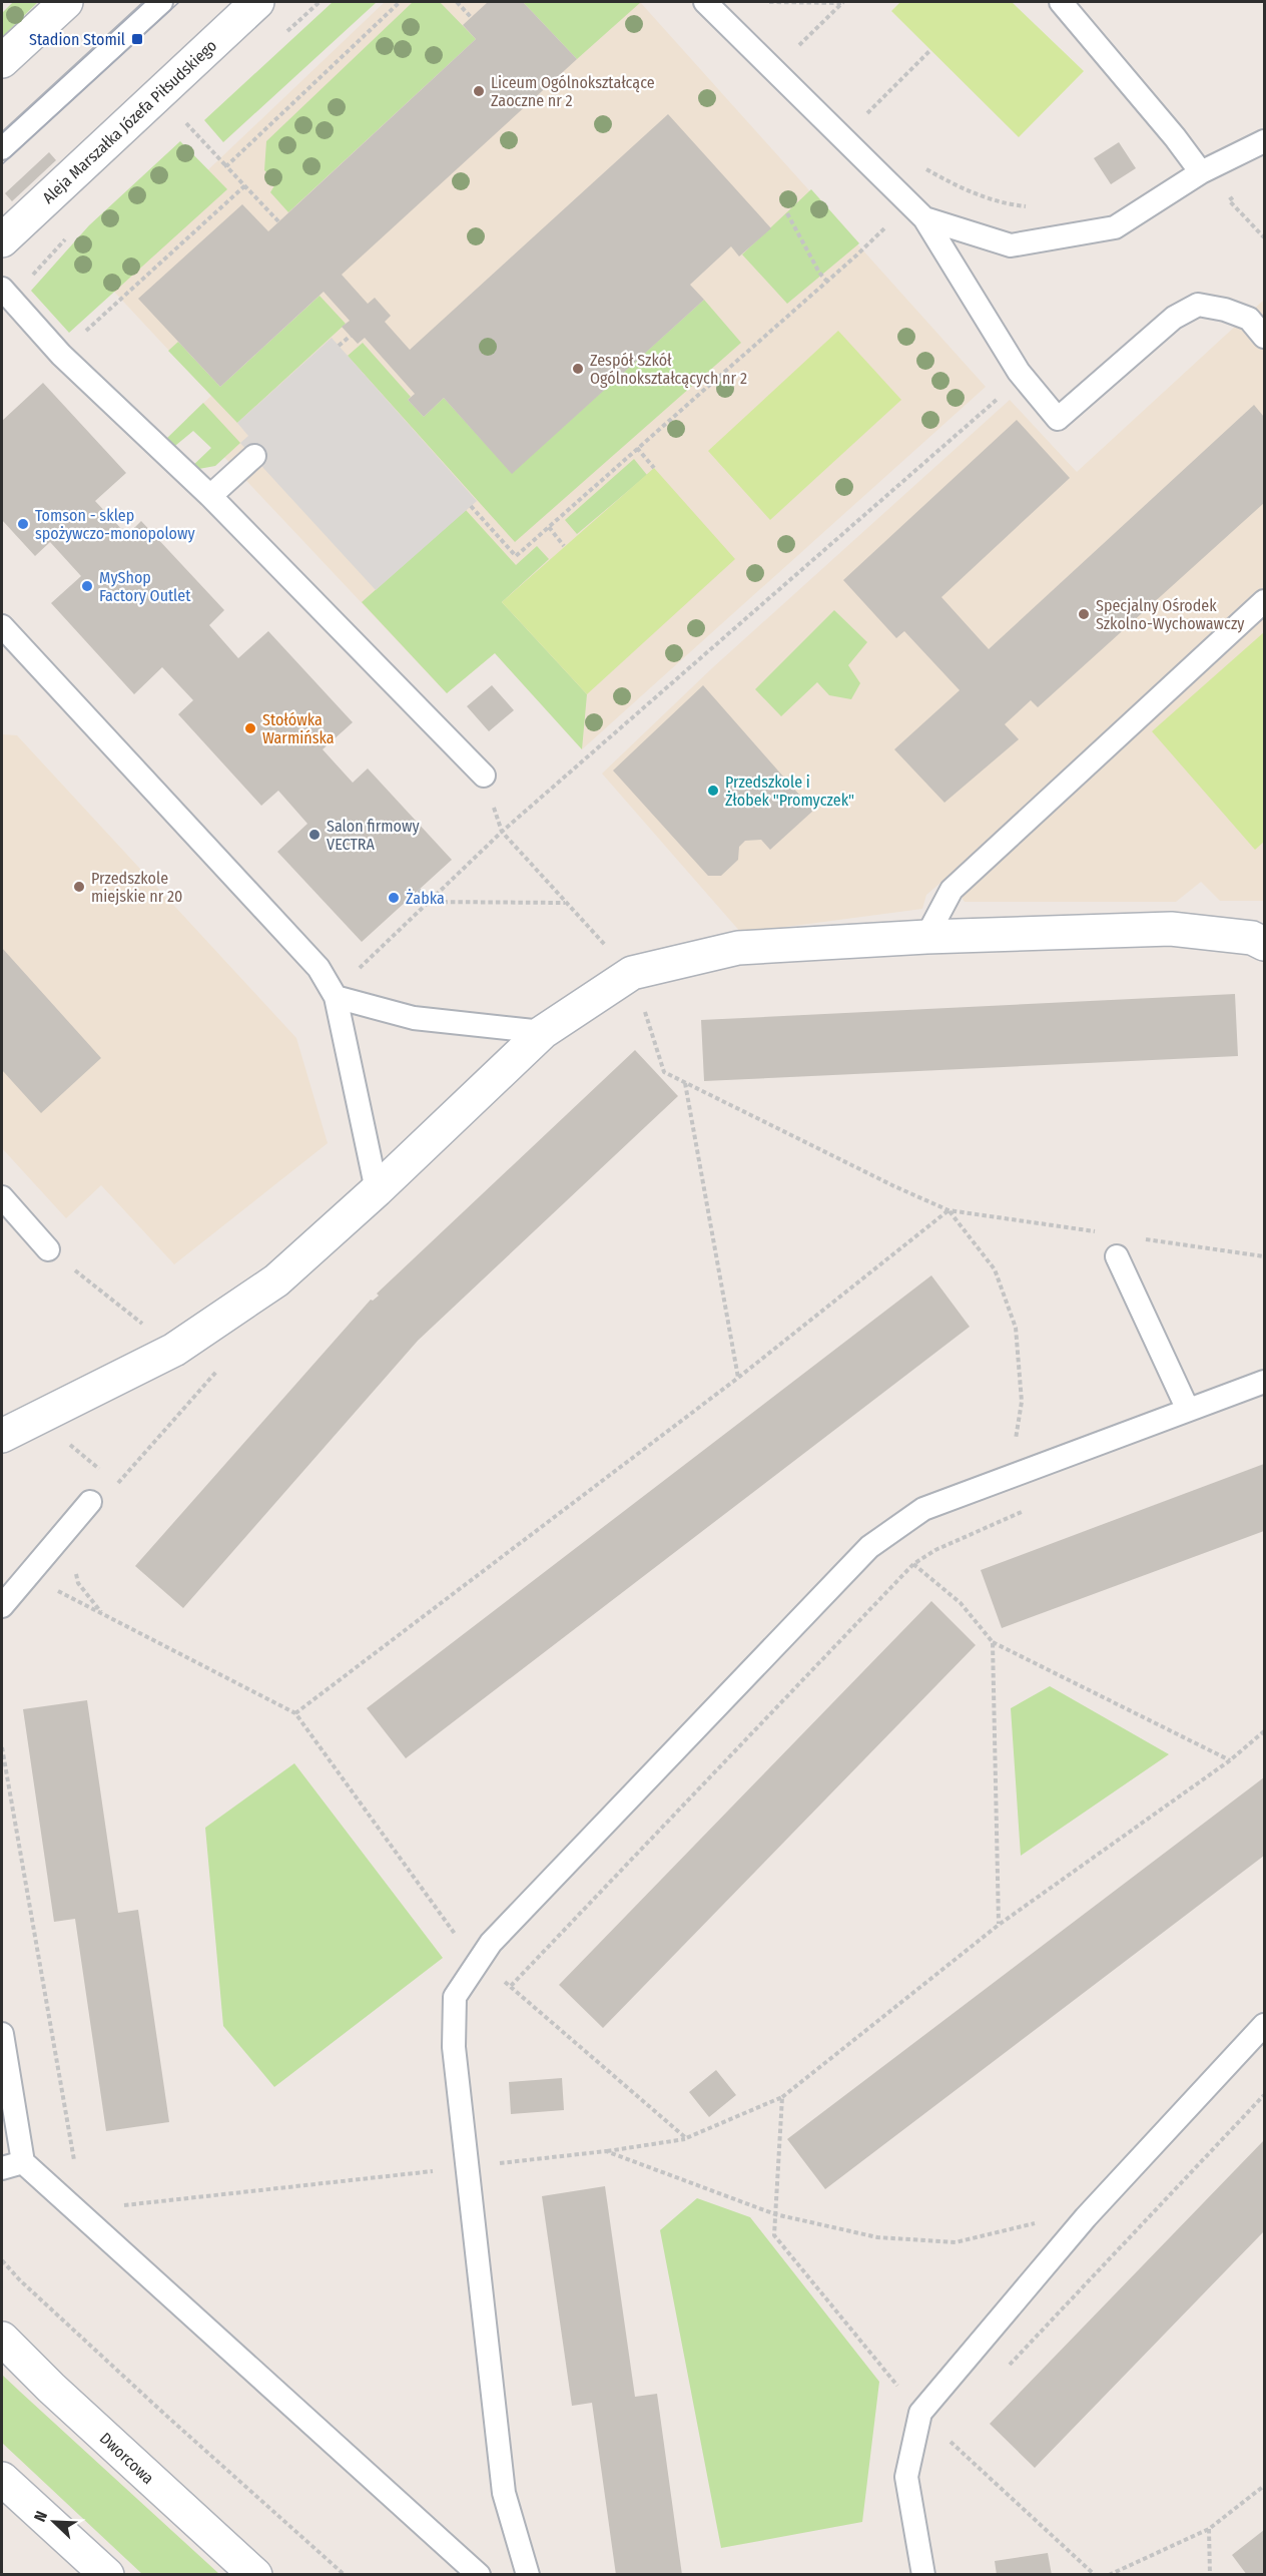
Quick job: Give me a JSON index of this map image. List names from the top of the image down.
{
  "streets": {
    "street": ["Aleja Marszałka Józefa Piłsudskiego", "Dworcowa"]
  },
  "places": {
    "transit": ["Stadion Stomil"],
    "other": [
      "Liceum Ogólnokształcące Zaoczne nr 2",
      "Zespół Szkół Ogólnokształcących nr 2",
      "Tomson - sklep spożywczo-monopolowy",
      "MyShop Factory Outlet",
      "Specjalny Ośrodek Szkolno-Wychowawczy",
      "Stołówka Warmińska",
      "Przedszkole i Żłobek \"Promyczek\"",
      "Salon firmowy VECTRA",
      "Przedszkole miejskie nr 20",
      "Żabka"
    ]
  },
  "north": "top left"
}
